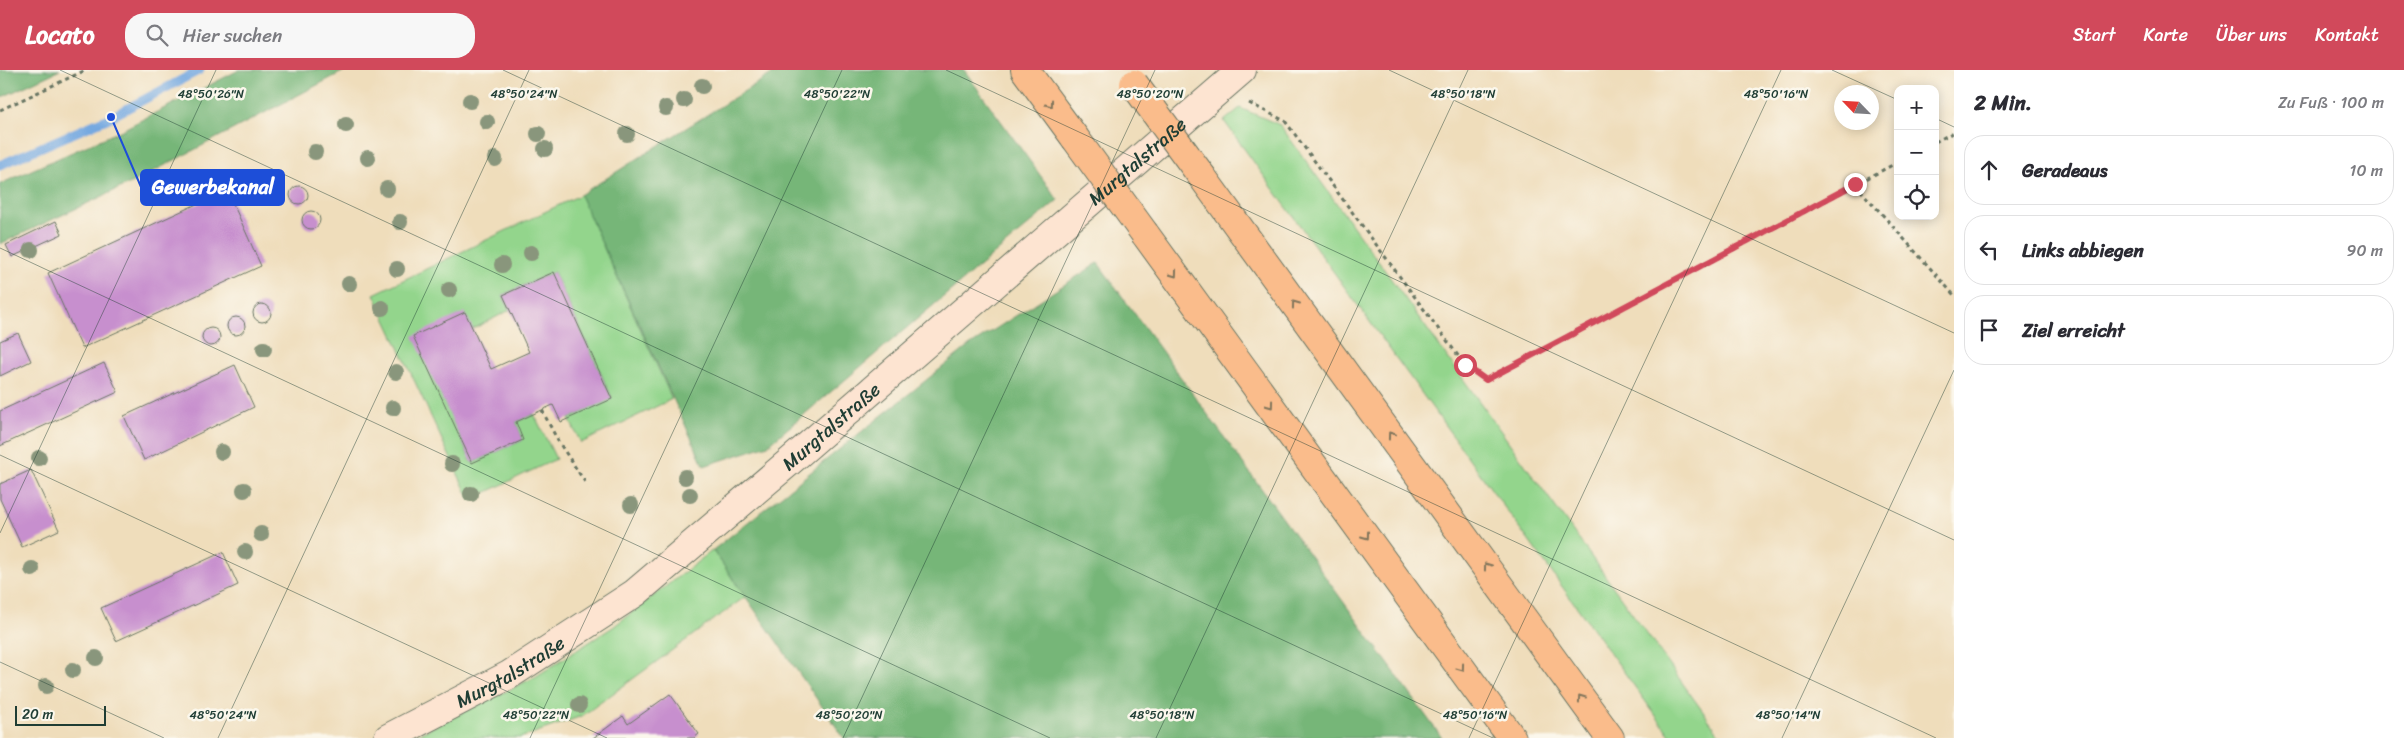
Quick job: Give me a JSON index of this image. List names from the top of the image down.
{
  "streets": {
    "main road": ["Murgtalstraße"]
  },
  "places": ["Gewerbekanal"],
  "scale_bar": "20 m",
  "north": "top left",
  "page": {
    "header": "Locato",
    "search": "Hier suchen",
    "nav": [
      "Start",
      "Karte",
      "Über uns",
      "Kontakt"
    ],
    "heading": ["2 Min.", "Zu Fuß · 100 m"],
    "map_buttons": ["+", "−"],
    "list": [
      ["Geradeaus", "10 m"],
      ["Links abbiegen", "90 m"],
      "Ziel erreicht"
    ],
    "scale": "20 m"
  },
  "coordinates": [
    "48°50'26\"N",
    "48°50'24\"N",
    "48°50'22\"N",
    "48°50'20\"N",
    "48°50'18\"N",
    "48°50'16\"N",
    "48°50'14\"N"
  ]
}
